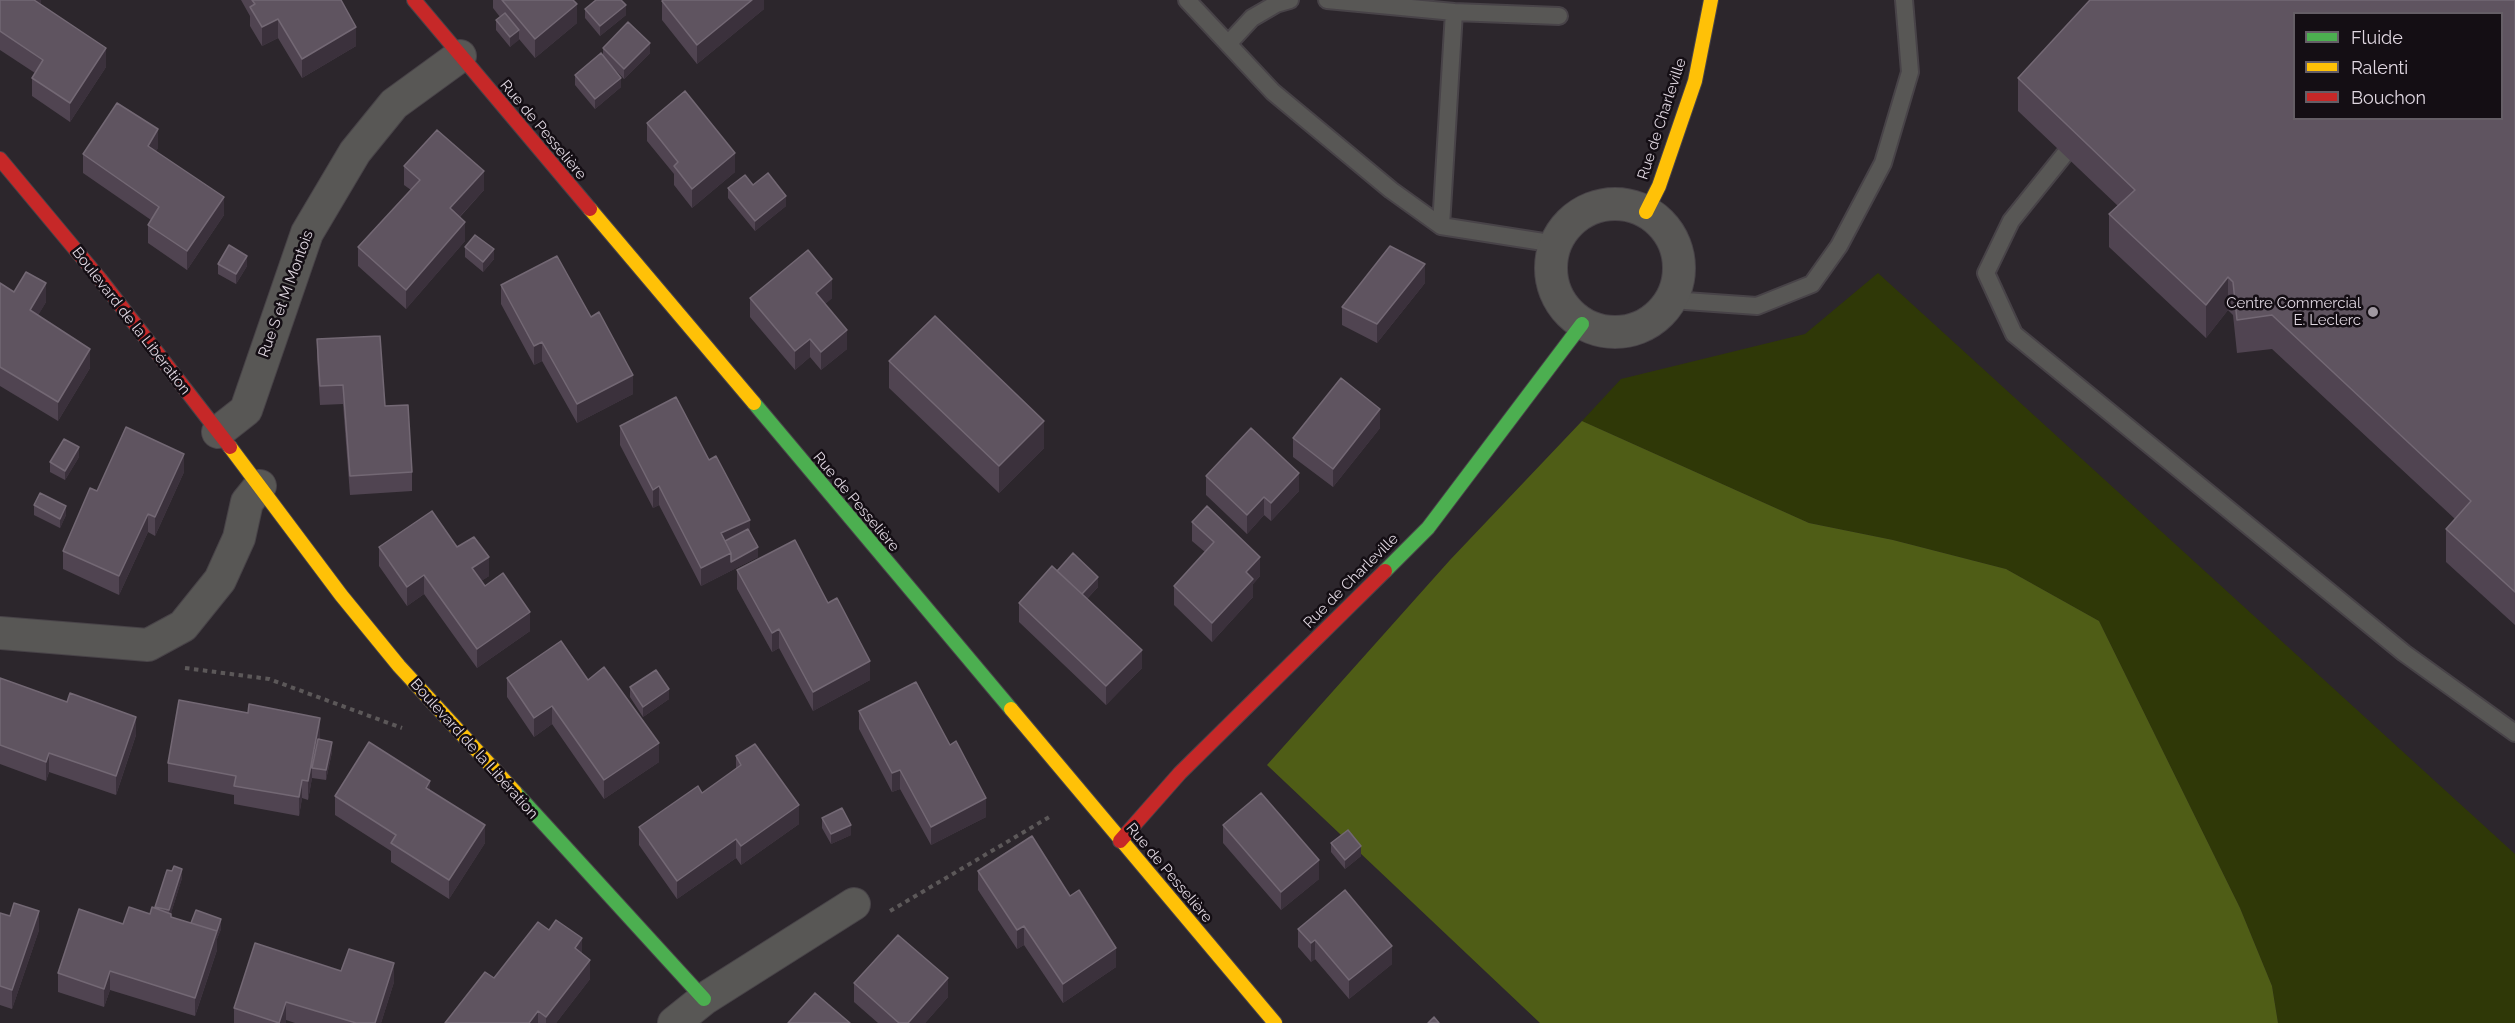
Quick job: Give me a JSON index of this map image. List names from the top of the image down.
{
  "streets": {
    "street": [
      "Rue de Charleville",
      "Rue de Pesselière",
      "Rue S et M Montois",
      "Boulevard de la Libération"
    ]
  },
  "crossings": [
    ["Rue de Charleville", "Rue de Pesselière"],
    ["Rue de Pesselière", "Rue S et M Montois"],
    ["Rue S et M Montois", "Boulevard de la Libération"]
  ],
  "places": ["Centre Commercial E. Leclerc"],
  "legend": ["Fluide", "Ralenti", "Bouchon"]
}
